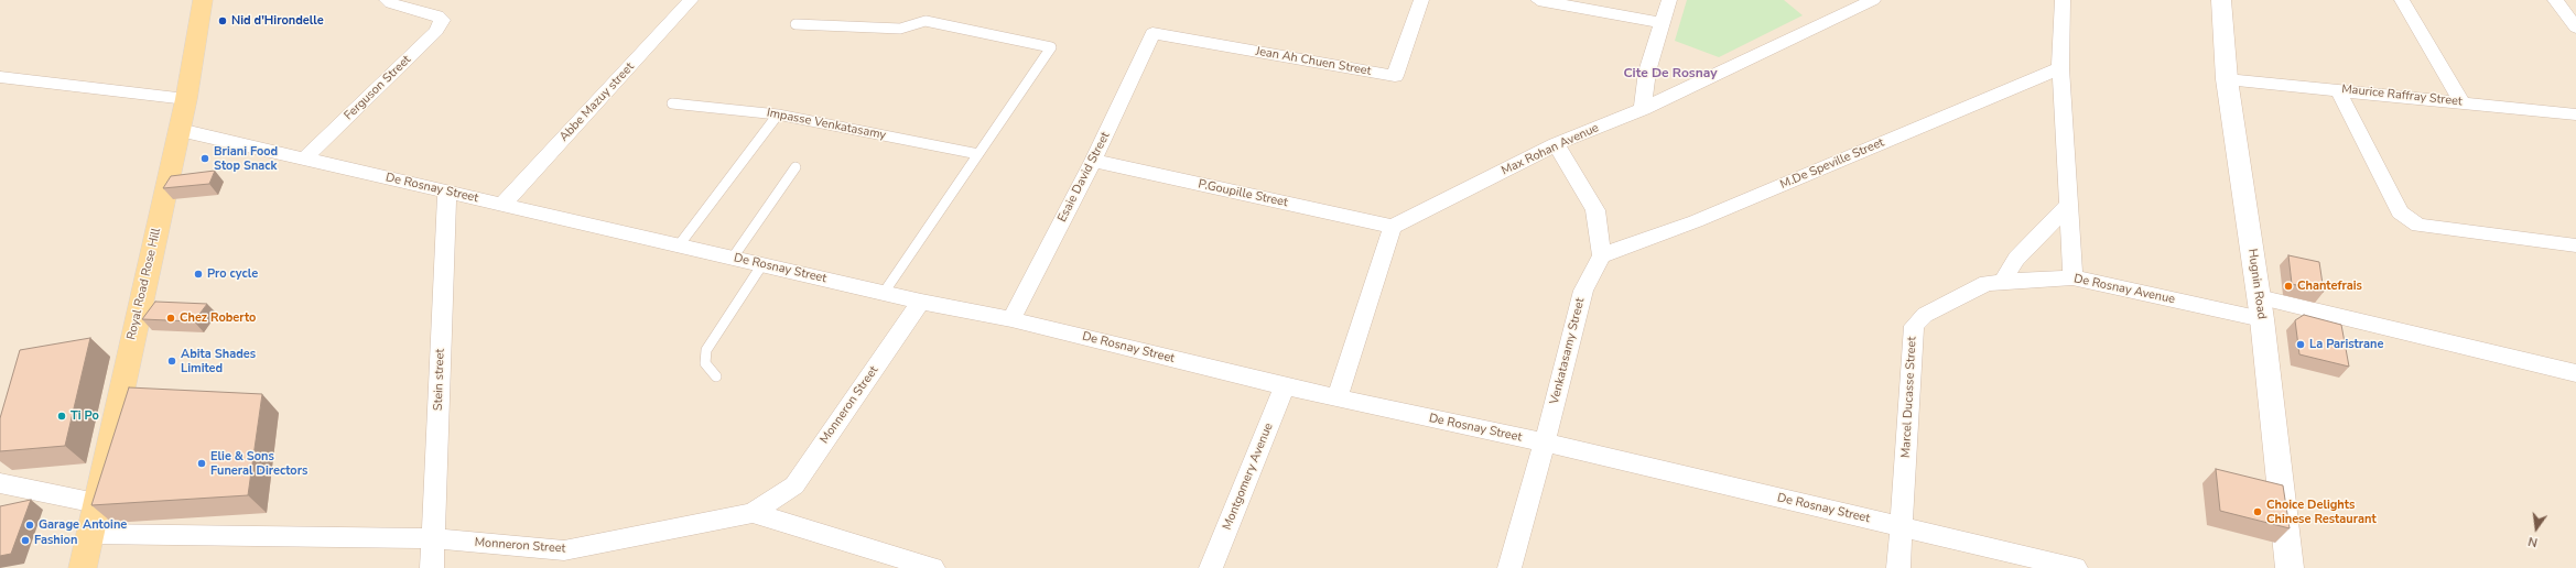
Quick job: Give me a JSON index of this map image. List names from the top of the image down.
{
  "streets": {
    "main road": ["Royal Road Rose Hill", "Hugnin Road"],
    "street": [
      "Jean Ah Chuen Street",
      "Ferguson Street",
      "Maurice Raffray Street",
      "Abbe Mazuy street",
      "Max Rohan Avenue",
      "M.De Speville Street",
      "Esaie David Street",
      "De Rosnay Street",
      "P.Goupille Street",
      "De Rosnay Avenue",
      "Venkatasamy Street",
      "Stein street",
      "Marcel Ducasse Street",
      "Monneron Street",
      "Montgomery Avenue"
    ],
    "lane": ["Impasse Venkatasamy"]
  },
  "crossings": [
    ["Jean Ah Chuen Street", "Esaie David Street"],
    ["Ferguson Street", "De Rosnay Street"],
    ["Maurice Raffray Street", "Hugnin Road"],
    ["Abbe Mazuy street", "De Rosnay Street"],
    ["Max Rohan Avenue", "P.Goupille Street"],
    ["M.De Speville Street", "Venkatasamy Street"],
    ["Esaie David Street", "De Rosnay Street"],
    ["Esaie David Street", "P.Goupille Street"],
    ["De Rosnay Street", "Royal Road Rose Hill"],
    ["De Rosnay Street", "Venkatasamy Street"],
    ["De Rosnay Street", "Stein street"],
    ["De Rosnay Street", "Marcel Ducasse Street"],
    ["De Rosnay Street", "Monneron Street"],
    ["De Rosnay Street", "Montgomery Avenue"],
    ["Royal Road Rose Hill", "Monneron Street"],
    ["Hugnin Road", "De Rosnay Avenue"],
    ["De Rosnay Avenue", "Marcel Ducasse Street"],
    ["Stein street", "Monneron Street"]
  ],
  "districts": ["Cite De Rosnay"],
  "places": [
    "Nid d'Hirondelle",
    "Briani Food Stop Snack",
    "Pro cycle",
    "Chantefrais",
    "Chez Roberto",
    "La Paristrane",
    "Abita Shades Limited",
    "Ti Po",
    "Elie & Sons Funeral Directors",
    "Choice Delights Chinese Restaurant",
    "Garage Antoine",
    "Fashion"
  ],
  "north": "bottom"
}
